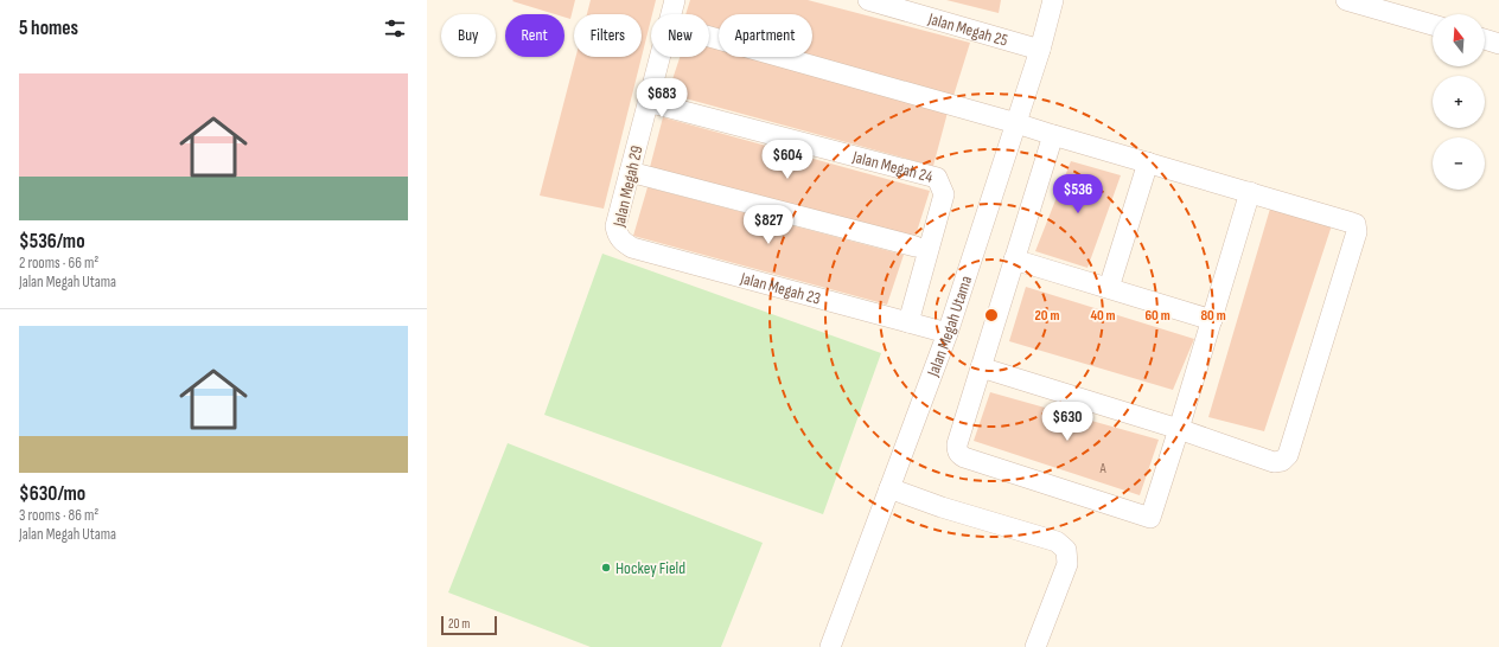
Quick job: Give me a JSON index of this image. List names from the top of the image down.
{
  "streets": {
    "street": [
      "Jalan Megah 25",
      "Jalan Megah 24",
      "Jalan Megah 29",
      "Jalan Megah 23",
      "Jalan Megah Utama"
    ]
  },
  "crossings": [
    ["Jalan Megah 25", "Jalan Megah Utama"],
    ["Jalan Megah 24", "Jalan Megah 29"],
    ["Jalan Megah 24", "Jalan Megah 23"],
    ["Jalan Megah 29", "Jalan Megah 23"],
    ["Jalan Megah 23", "Jalan Megah Utama"]
  ],
  "places": ["Hockey Field"],
  "house_numbers": ["A"],
  "scale_bar": "20 m",
  "north": "top",
  "page": {
    "heading": "5 homes",
    "map_buttons": ["+", "−"],
    "chip": [
      "Buy",
      "Rent",
      "Filters",
      "New",
      "Apartment"
    ],
    "list": [
      {
        "name": "$536/mo",
        "note": "2 rooms · 66 m² · Jalan Megah Utama"
      },
      {
        "name": "$630/mo",
        "note": "3 rooms · 86 m² · Jalan Megah Utama"
      }
    ],
    "price": [
      "$683",
      "$604",
      "$536",
      "$827",
      "$630"
    ],
    "scale": "20 m"
  },
  "rings": [
    "20 m",
    "40 m",
    "60 m",
    "80 m"
  ]
}
